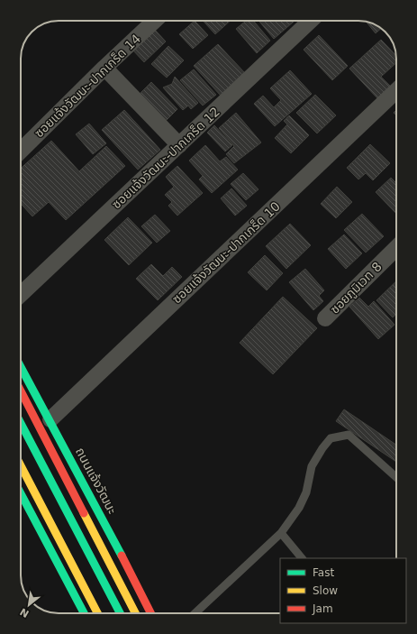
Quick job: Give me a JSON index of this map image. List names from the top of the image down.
{
  "streets": {
    "main road": ["ถนนแจ้งวัฒนะ"],
    "street": [
      "ซอยแจ้งวัฒนะ-ปากเกร็ด 14",
      "ซอยแจ้งวัฒนะ-ปากเกร็ด 12",
      "ซอยแจ้งวัฒนะ-ปากเกร็ด 10",
      "ซอยภูมิเวท 8"
    ]
  },
  "crossings": [
    ["ซอยแจ้งวัฒนะ-ปากเกร็ด 10", "ถนนแจ้งวัฒนะ"]
  ],
  "legend": ["Fast", "Slow", "Jam"],
  "north": "bottom left"
}
